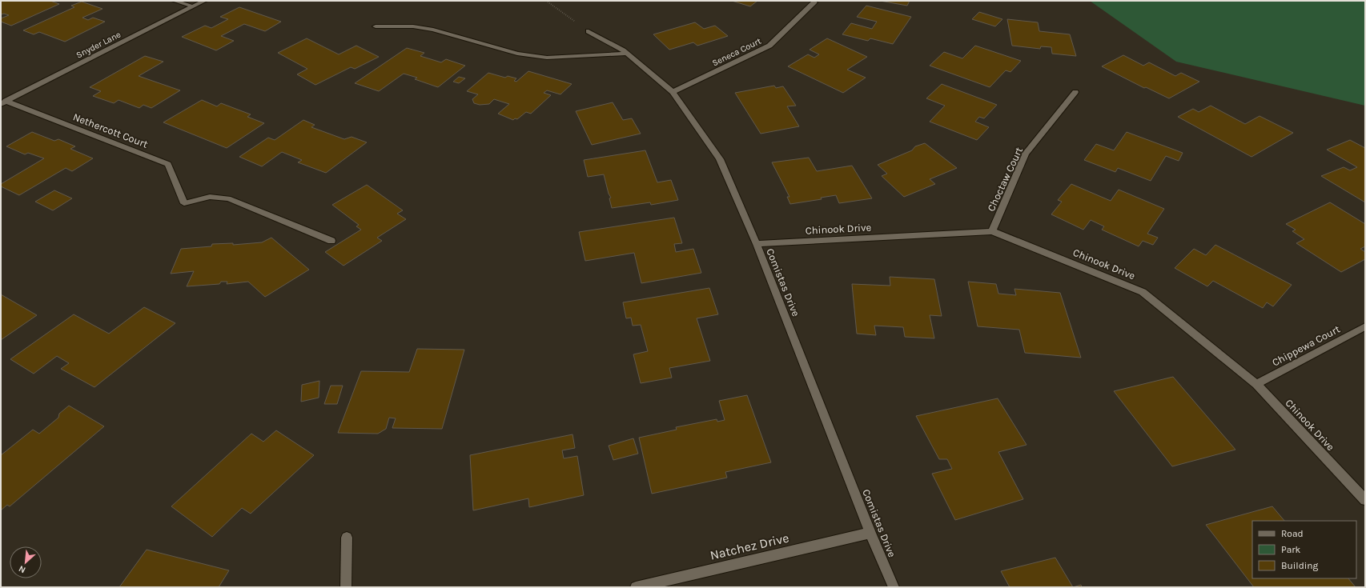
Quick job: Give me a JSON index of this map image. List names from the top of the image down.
{
  "streets": {
    "street": [
      "Snyder Lane",
      "Seneca Court",
      "Nethercott Court",
      "Choctaw Court",
      "Chinook Drive",
      "Comistas Drive",
      "Chippewa Court",
      "Natchez Drive"
    ]
  },
  "crossings": [
    ["Snyder Lane", "Nethercott Court"],
    ["Seneca Court", "Comistas Drive"],
    ["Choctaw Court", "Chinook Drive"],
    ["Chinook Drive", "Comistas Drive"],
    ["Chinook Drive", "Chippewa Court"],
    ["Comistas Drive", "Natchez Drive"]
  ],
  "legend": ["Road", "Park", "Building"],
  "north": "bottom left"
}
